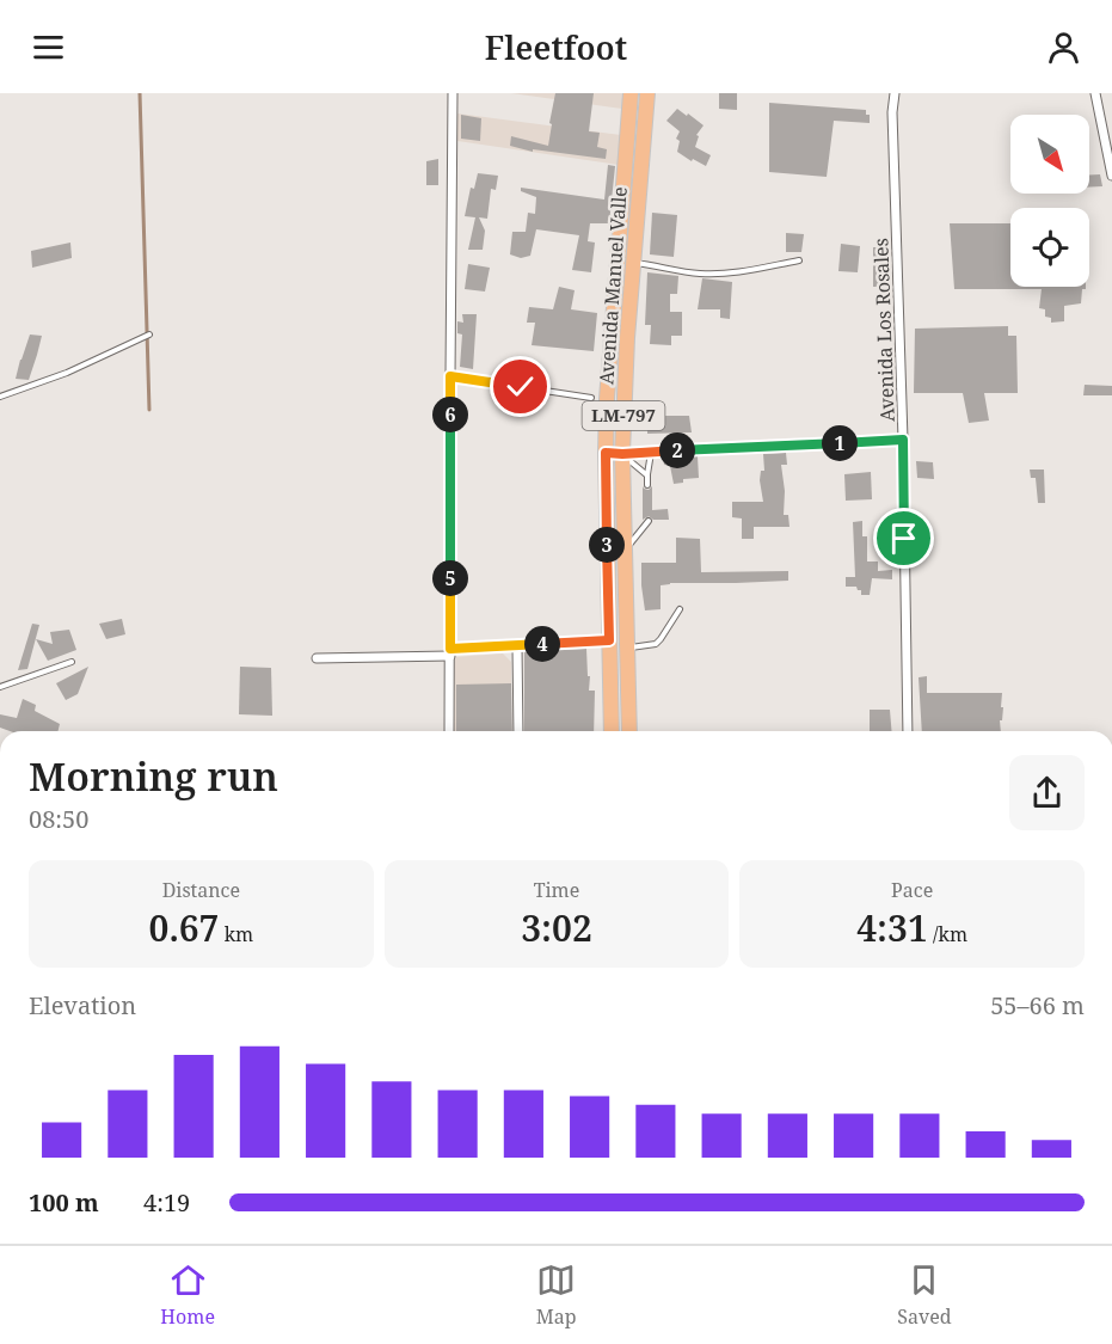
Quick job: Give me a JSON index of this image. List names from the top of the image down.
{
  "streets": {
    "main road": ["Avenida Manuel Valle", "LM-797"],
    "street": ["Avenida Los Rosales"]
  },
  "north": "bottom right",
  "page": {
    "header": "Fleetfoot",
    "pins": [
      "6",
      "1",
      "2",
      "3",
      "5",
      "4"
    ],
    "heading": ["Morning run", "08:50"],
    "stats": [
      ["Distance", "0.67 km"],
      ["Time", "3:02"],
      ["Pace", "4:31 /km"]
    ],
    "chart": ["Elevation", "55–66 m"],
    "list": [
      {
        "name": "100 m",
        "note": "4:19"
      }
    ],
    "tabs": ["Home", "Map", "Saved"]
  }
}
